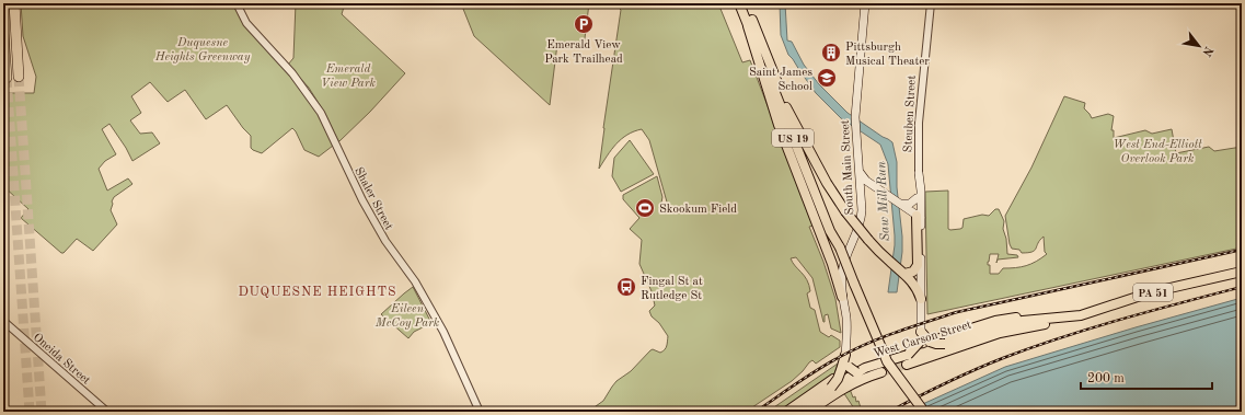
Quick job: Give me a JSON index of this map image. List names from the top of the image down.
{
  "streets": {
    "main road": [
      "Steuben Street",
      "US 19",
      "South Main Street",
      "PA 51",
      "West Carson Street"
    ],
    "street": ["Shaler Street", "Oneida Street"]
  },
  "crossings": [
    ["US 19", "West Carson Street"]
  ],
  "districts": ["DUQUESNE HEIGHTS"],
  "water": ["Saw Mill Run"],
  "parks": [
    "Duquesne Heights Greenway",
    "Emerald View Park",
    "West End-Elliott Overlook Park",
    "Eileen McCoy Park"
  ],
  "places": {
    "parking": ["Emerald View Park Trailhead"],
    "building": ["Pittsburgh Musical Theater"],
    "school or university": ["Saint James School"],
    "sports": ["Skookum Field"],
    "bus stop": ["Fingal St at Rutledge St"]
  },
  "scale_bar": "200 m",
  "north": "bottom right"
}
